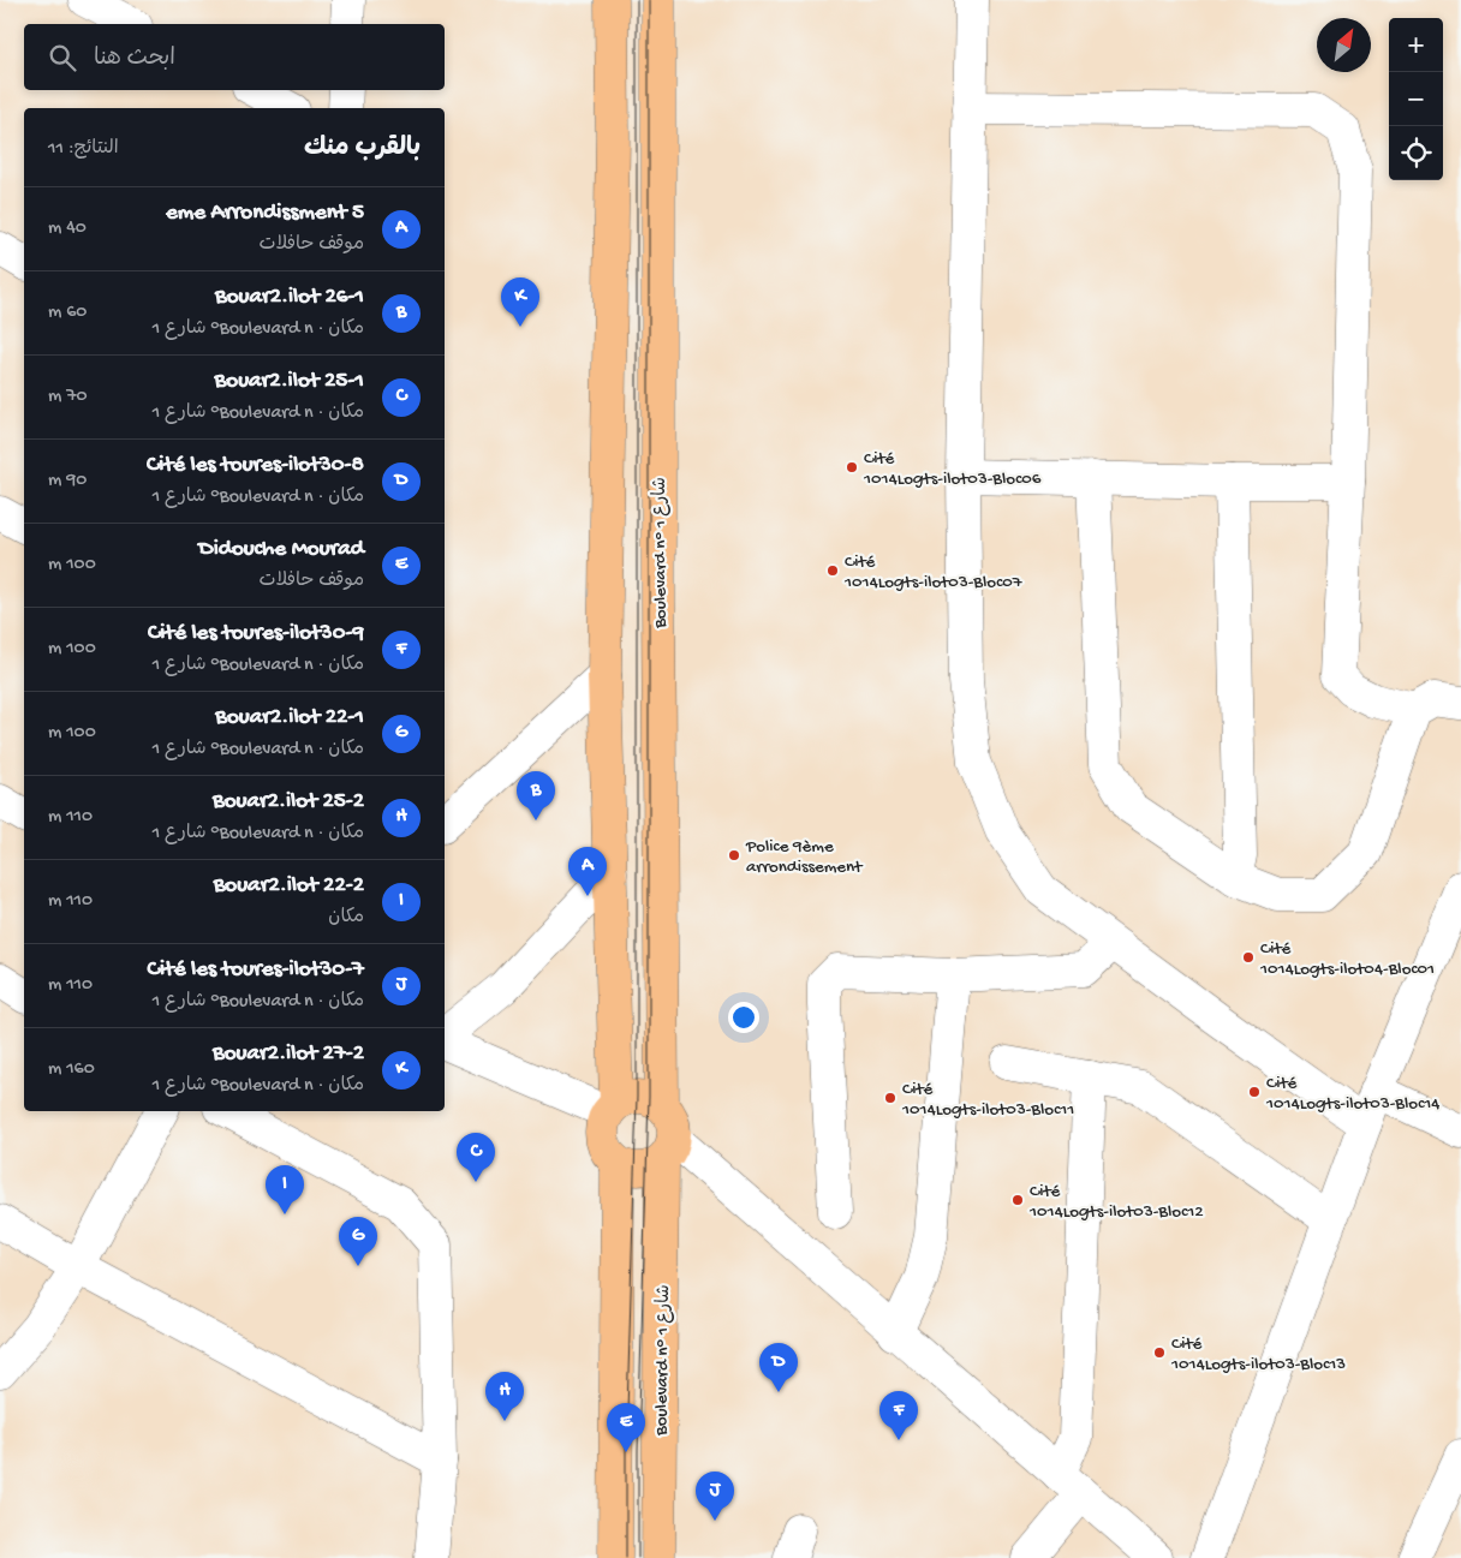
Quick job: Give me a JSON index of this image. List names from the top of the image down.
{
  "streets": {
    "main road": ["Boulevard n° شارع 1"]
  },
  "places": [
    "Cité 1014Logts-ilot03-Bloc06",
    "Cité 1014Logts-ilot03-Bloc07",
    "Police 9ème arrondissement",
    "Cité 1014Logts-ilot04-Bloc01",
    "Cité 1014Logts-ilot03-Bloc14",
    "Cité 1014Logts-ilot03-Bloc11",
    "Cité 1014Logts-ilot03-Bloc12",
    "Cité 1014Logts-ilot03-Bloc13"
  ],
  "north": "top right",
  "page": {
    "map_buttons": ["+", "−"],
    "search": "ابحث هنا",
    "heading": ["بالقرب منك", "النتائج: 11"],
    "list": [
      {
        "mark": "A",
        "name": "5 eme Arrondissment",
        "note": "موقف حافلات",
        "value": "40 m"
      },
      {
        "mark": "B",
        "name": "Bouar2.ilot 26-1",
        "note": "مكان · Boulevard n° شارع 1",
        "value": "60 m"
      },
      {
        "mark": "C",
        "name": "Bouar2.ilot 25-1",
        "note": "مكان · Boulevard n° شارع 1",
        "value": "70 m"
      },
      {
        "mark": "D",
        "name": "Cité les toures-ilot30-8",
        "note": "مكان · Boulevard n° شارع 1",
        "value": "90 m"
      },
      {
        "mark": "E",
        "name": "Didouche Mourad",
        "note": "موقف حافلات",
        "value": "100 m"
      },
      {
        "mark": "F",
        "name": "Cité les toures-ilot30-9",
        "note": "مكان · Boulevard n° شارع 1",
        "value": "100 m"
      },
      {
        "mark": "G",
        "name": "Bouar2.ilot 22-1",
        "note": "مكان · Boulevard n° شارع 1",
        "value": "100 m"
      },
      {
        "mark": "H",
        "name": "Bouar2.ilot 25-2",
        "note": "مكان · Boulevard n° شارع 1",
        "value": "110 m"
      },
      {
        "mark": "I",
        "name": "Bouar2.ilot 22-2",
        "note": "مكان",
        "value": "110 m"
      },
      {
        "mark": "J",
        "name": "Cité les toures-ilot30-7",
        "note": "مكان · Boulevard n° شارع 1",
        "value": "110 m"
      },
      {
        "mark": "K",
        "name": "Bouar2.ilot 27-2",
        "note": "مكان · Boulevard n° شارع 1",
        "value": "160 m"
      }
    ],
    "pins": [
      "K",
      "B",
      "A",
      "C",
      "I",
      "G",
      "D",
      "H",
      "F",
      "E",
      "J"
    ]
  }
}
